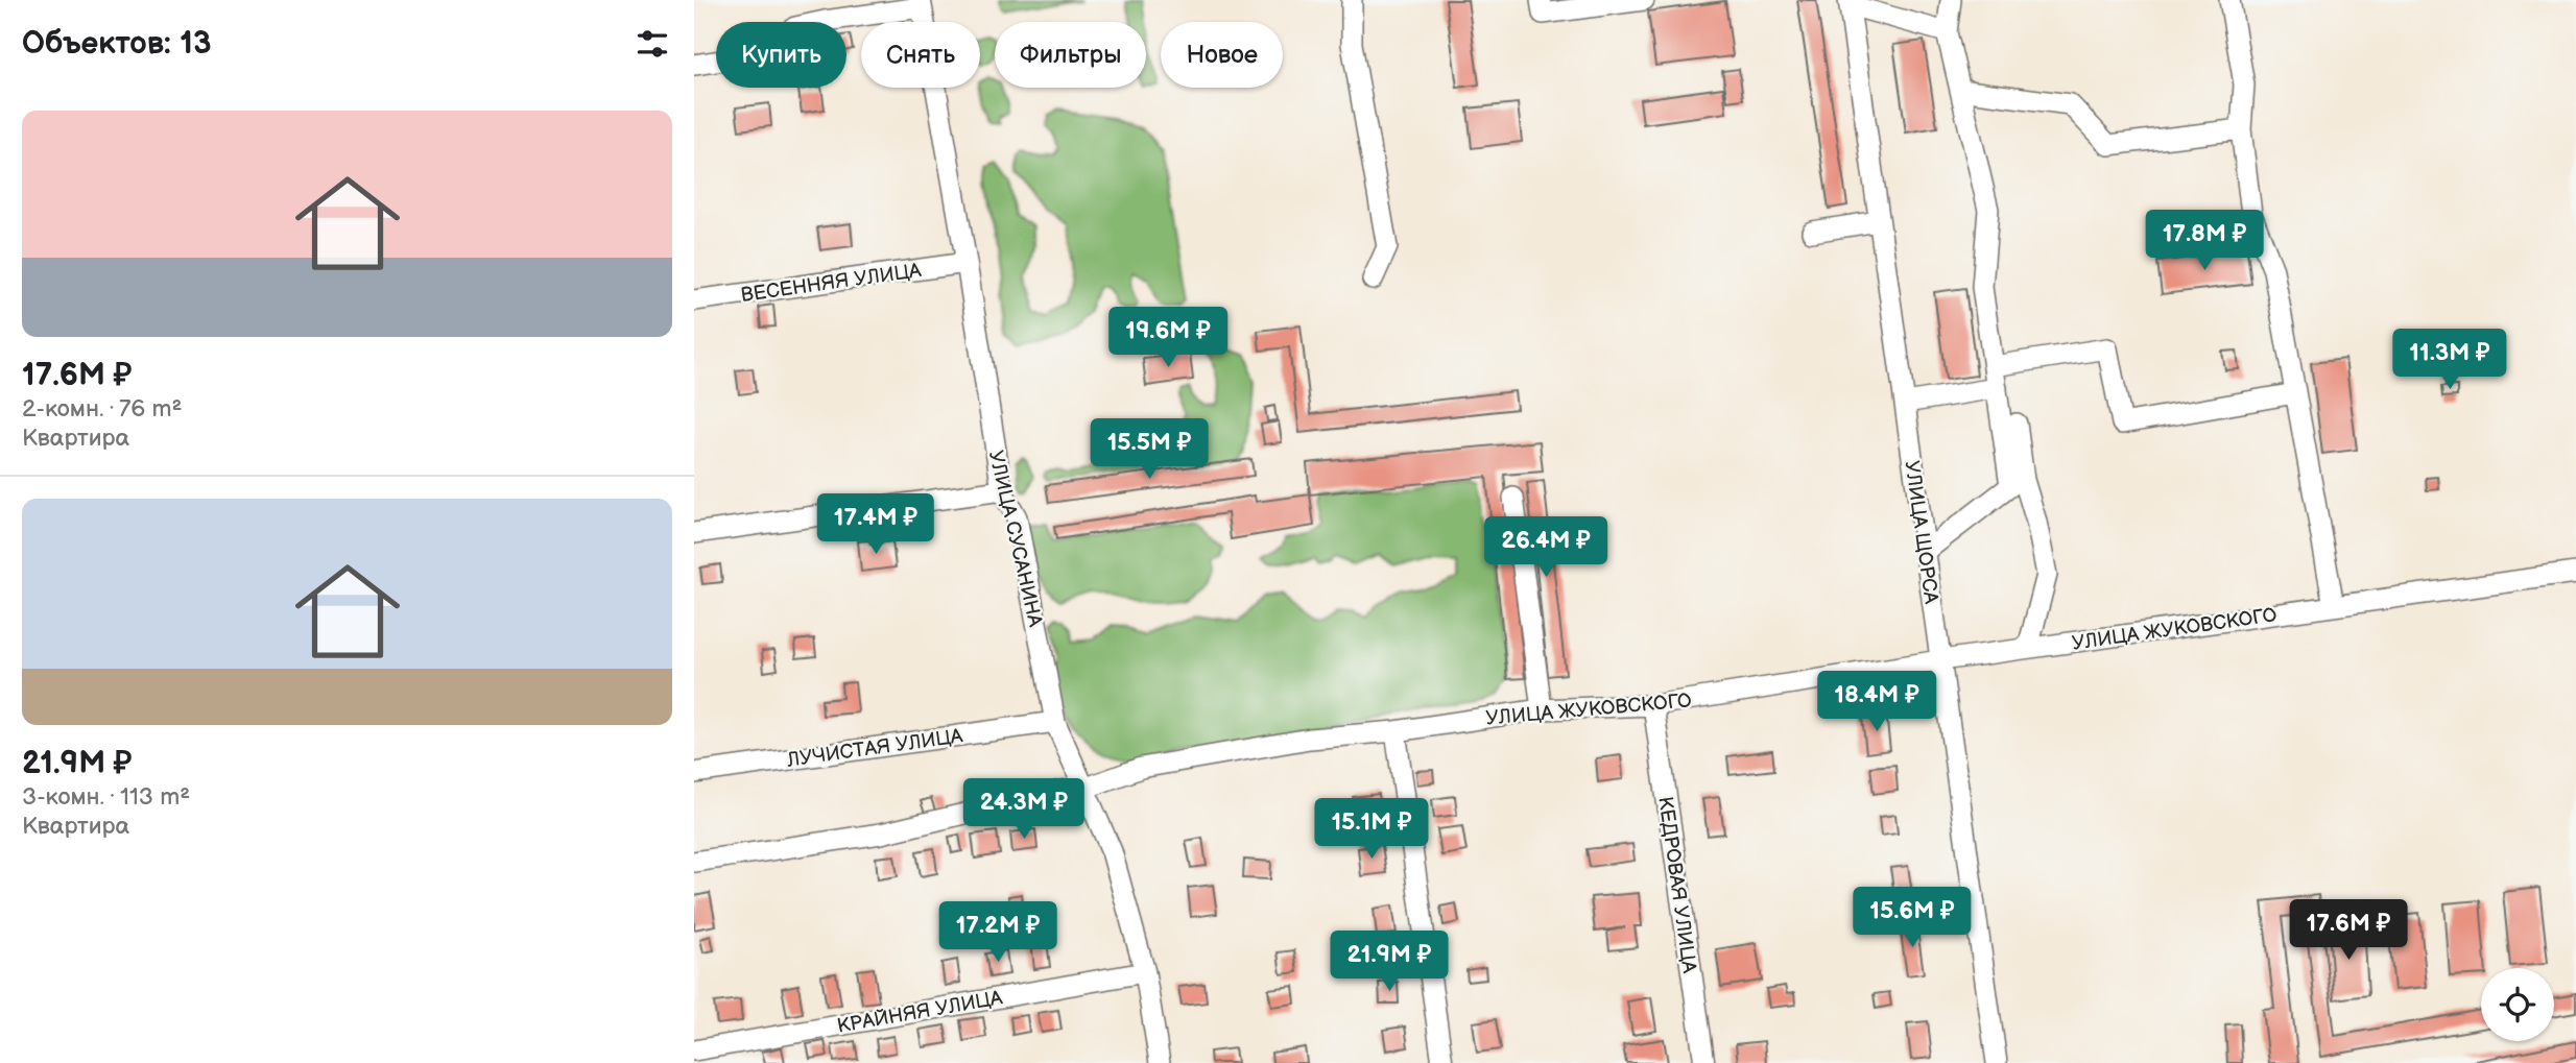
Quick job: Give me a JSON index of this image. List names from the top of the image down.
{
  "streets": {
    "street": [
      "ВЕСЕННЯЯ УЛИЦА",
      "УЛИЦА ЩОРСА",
      "УЛИЦА СУСАНИНА",
      "УЛИЦА ЖУКОВСКОГО",
      "ЛУЧИСТАЯ УЛИЦА",
      "КЕДРОВАЯ УЛИЦА",
      "КРАЙНЯЯ УЛИЦА"
    ]
  },
  "crossings": [
    ["ВЕСЕННЯЯ УЛИЦА", "УЛИЦА СУСАНИНА"],
    ["УЛИЦА ЩОРСА", "УЛИЦА ЖУКОВСКОГО"],
    ["УЛИЦА СУСАНИНА", "УЛИЦА ЖУКОВСКОГО"],
    ["УЛИЦА СУСАНИНА", "ЛУЧИСТАЯ УЛИЦА"],
    ["УЛИЦА СУСАНИНА", "КРАЙНЯЯ УЛИЦА"],
    ["УЛИЦА ЖУКОВСКОГО", "КЕДРОВАЯ УЛИЦА"]
  ],
  "page": {
    "heading": "Объектов: 13",
    "chip": [
      "Купить",
      "Снять",
      "Фильтры",
      "Новое"
    ],
    "list": [
      {
        "name": "17.6M ₽",
        "note": "2-комн. · 76 m² · Квартира"
      },
      {
        "name": "21.9M ₽",
        "note": "3-комн. · 113 m² · Квартира"
      }
    ],
    "price": [
      "17.8M ₽",
      "19.6M ₽",
      "11.3M ₽",
      "15.5M ₽",
      "17.4M ₽",
      "26.4M ₽",
      "18.4M ₽",
      "24.3M ₽",
      "15.1M ₽",
      "15.6M ₽",
      "17.6M ₽",
      "17.2M ₽",
      "21.9M ₽"
    ]
  }
}
